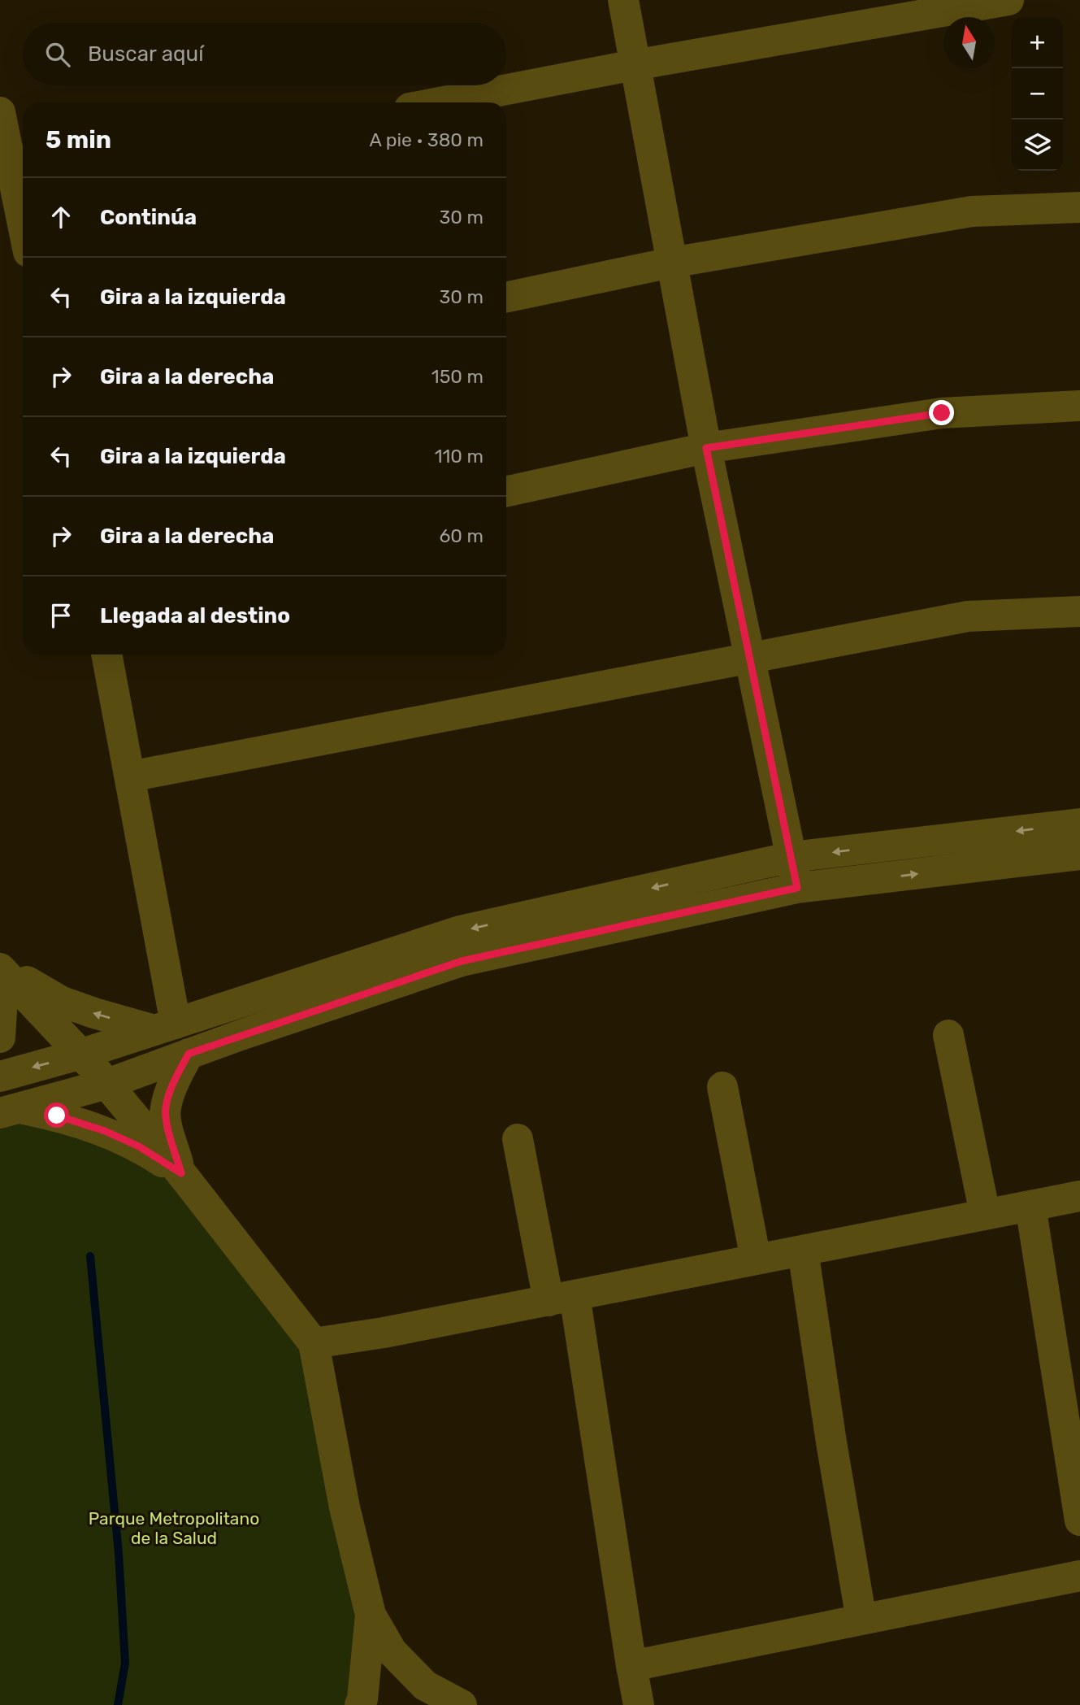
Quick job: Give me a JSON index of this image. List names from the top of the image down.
{
  "parks": ["Parque Metropolitano de la Salud"],
  "north": "top",
  "page": {
    "map_buttons": ["+", "−"],
    "search": "Buscar aquí",
    "heading": ["5 min", "A pie · 380 m"],
    "list": [
      ["Continúa", "30 m"],
      ["Gira a la izquierda", "30 m"],
      ["Gira a la derecha", "150 m"],
      ["Gira a la izquierda", "110 m"],
      ["Gira a la derecha", "60 m"],
      "Llegada al destino"
    ]
  }
}
